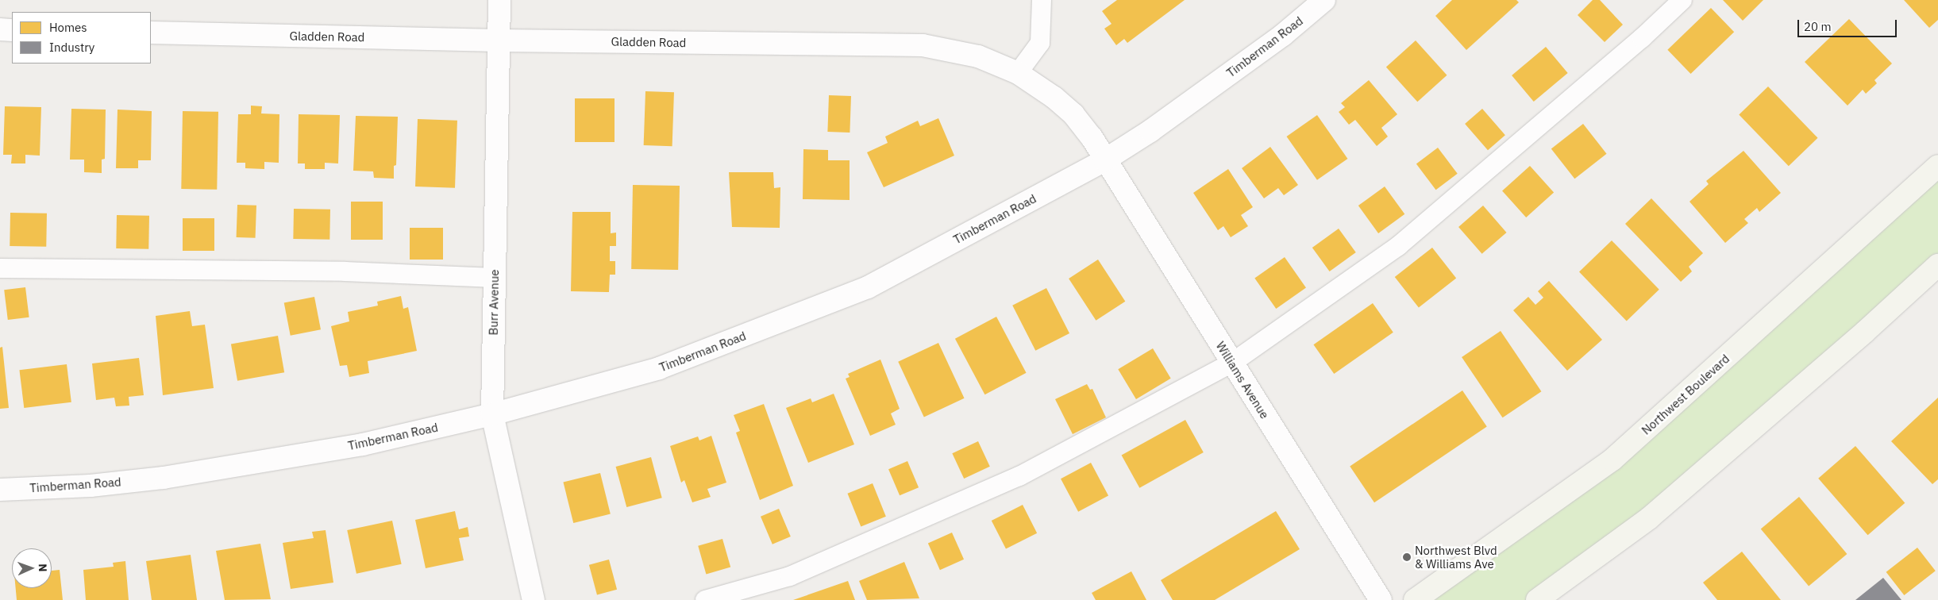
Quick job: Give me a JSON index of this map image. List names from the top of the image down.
{
  "streets": {
    "main road": ["Northwest Boulevard"],
    "street": [
      "Gladden Road",
      "Timberman Road",
      "Burr Avenue",
      "Williams Avenue"
    ]
  },
  "crossings": [
    ["Gladden Road", "Timberman Road"],
    ["Gladden Road", "Burr Avenue"],
    ["Gladden Road", "Williams Avenue"],
    ["Timberman Road", "Burr Avenue"],
    ["Timberman Road", "Williams Avenue"]
  ],
  "places": ["Northwest Blvd & Williams Ave"],
  "legend": ["Homes", "Industry"],
  "scale_bar": "20 m",
  "north": "right"
}
